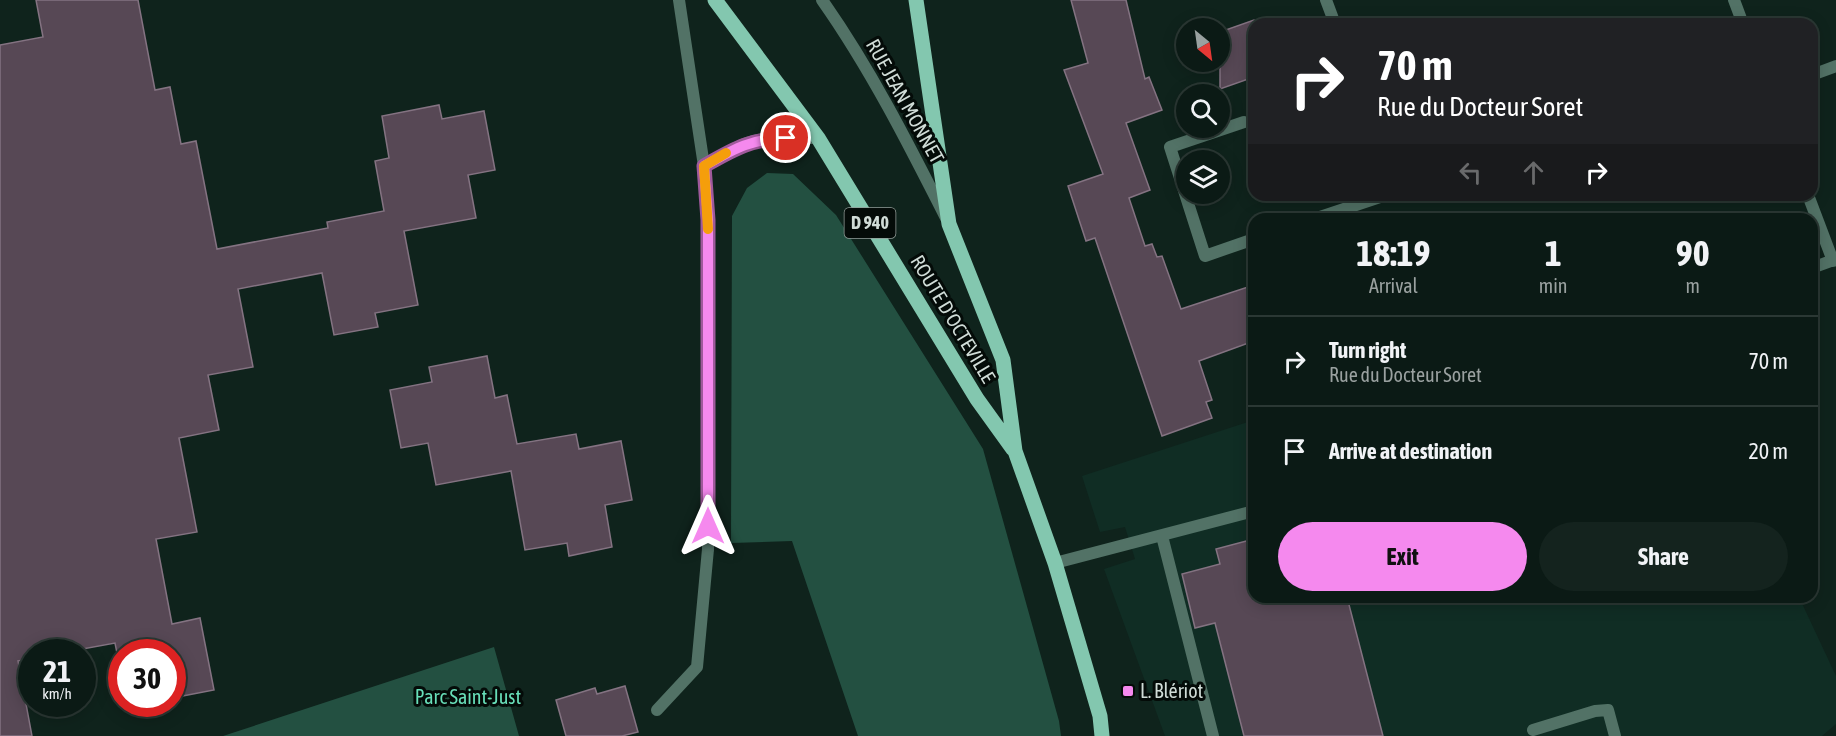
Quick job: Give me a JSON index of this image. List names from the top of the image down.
{
  "streets": {
    "main road": ["D 940", "ROUTE D'OCTEVILLE"],
    "street": ["RUE JEAN MONNET"]
  },
  "crossings": [
    ["RUE JEAN MONNET", "ROUTE D'OCTEVILLE"]
  ],
  "parks": ["Parc Saint-Just"],
  "places": {
    "transit": ["L. Blériot"]
  },
  "north": "bottom right",
  "page": {
    "turn": ["70 m", "Rue du Docteur Soret"],
    "eta": [
      "18:19",
      "Arrival",
      "1",
      "min",
      "90",
      "m"
    ],
    "list": [
      {
        "name": "Turn right",
        "note": "Rue du Docteur Soret",
        "value": "70 m"
      },
      {
        "name": "Arrive at destination",
        "value": "20 m"
      }
    ],
    "buttons": ["Exit", "Share"],
    "speed": "21 km/h",
    "limit": "30"
  }
}
